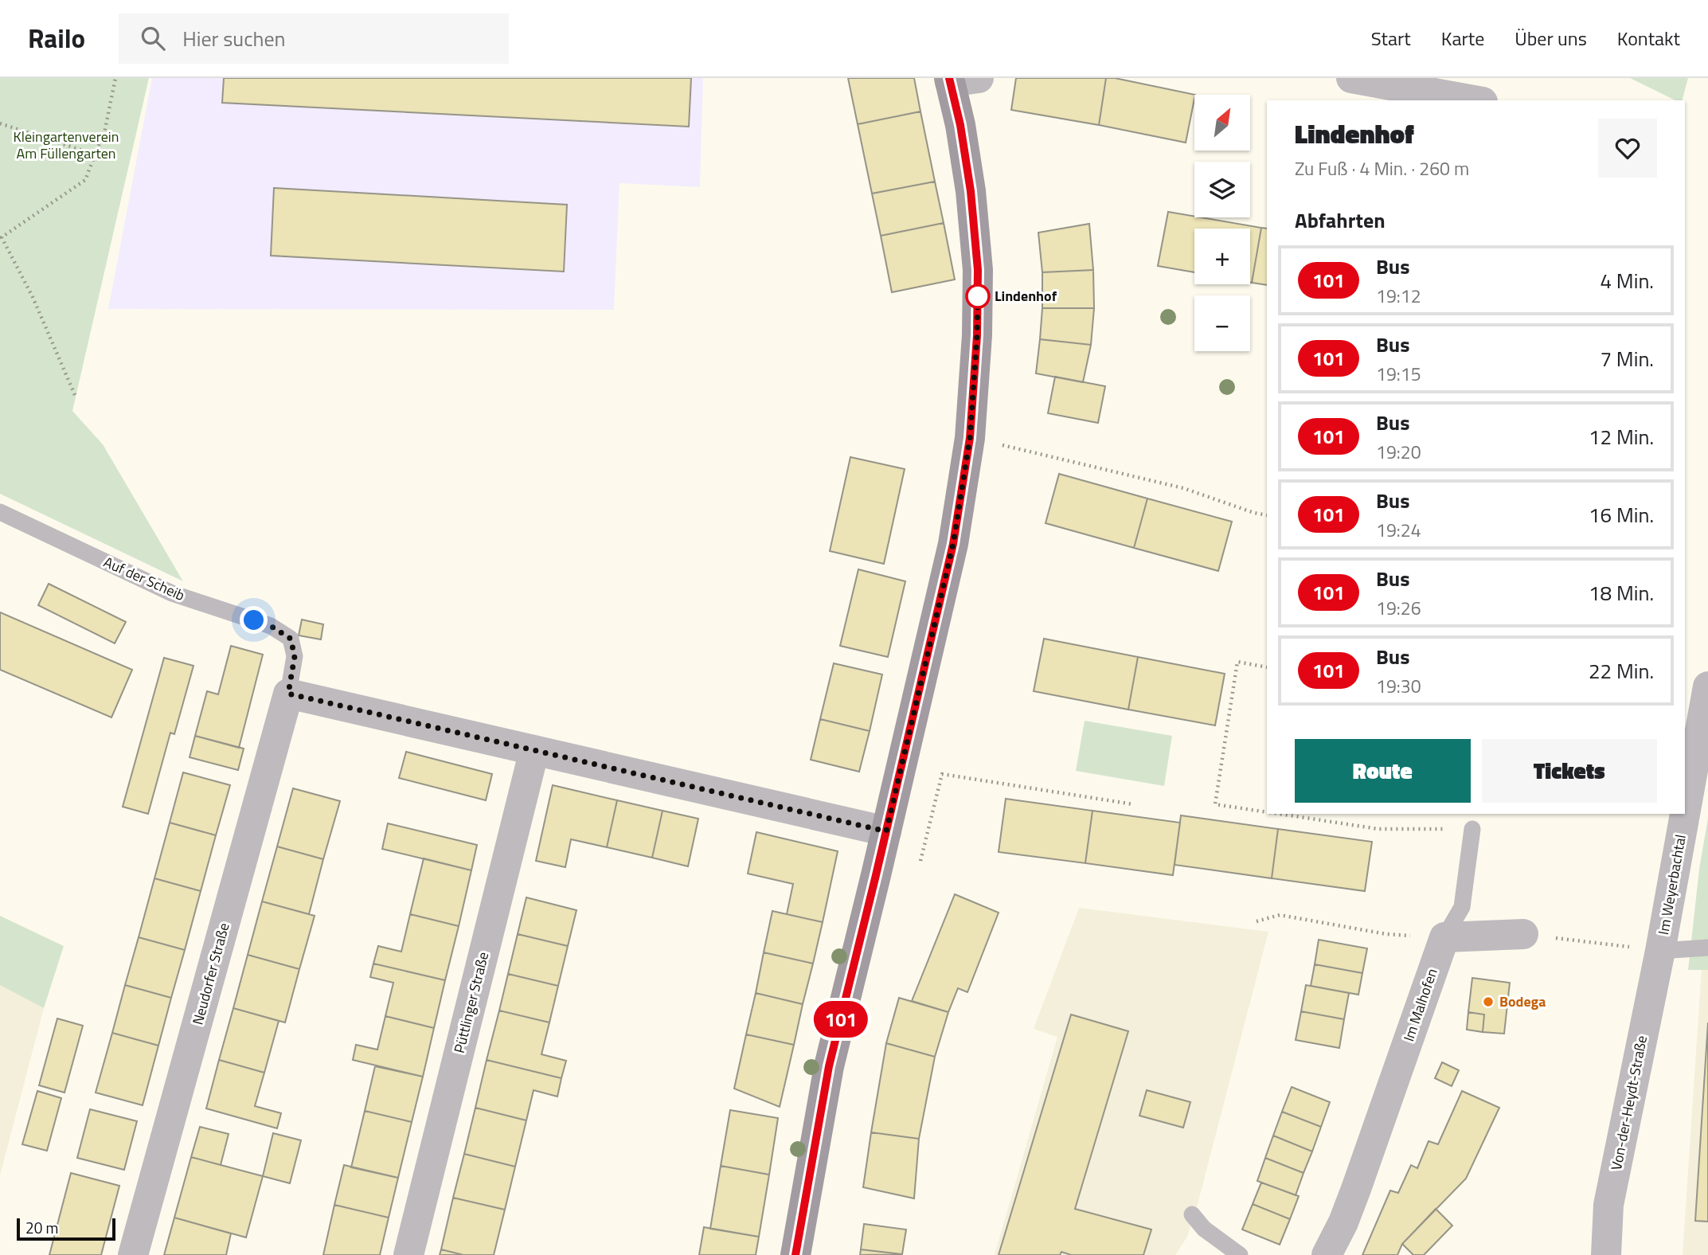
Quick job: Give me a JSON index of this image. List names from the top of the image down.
{
  "streets": {
    "street": [
      "Im Weyerbachtal",
      "Neudorfer Straße",
      "Püttlinger Straße",
      "Im Malhofen",
      "Von-der-Heydt-Straße"
    ],
    "lane": ["Auf der Scheib"]
  },
  "crossings": [
    ["Auf der Scheib", "Neudorfer Straße"],
    ["Im Weyerbachtal", "Von-der-Heydt-Straße"]
  ],
  "parks": ["Kleingartenverein Am Füllengarten"],
  "places": ["Lindenhof", "Bodega"],
  "lines": ["bus line 101"],
  "scale_bar": "20 m",
  "north": "top right",
  "page": {
    "header": "Railo",
    "search": "Hier suchen",
    "nav": [
      "Start",
      "Karte",
      "Über uns",
      "Kontakt"
    ],
    "on_map": "101",
    "map_buttons": ["+", "−"],
    "heading": [
      ["Lindenhof", "Zu Fuß · 4 Min. · 260 m"],
      "Abfahrten"
    ],
    "list": [
      {
        "mark": "101",
        "name": "Bus",
        "note": "19:12",
        "value": "4 Min."
      },
      {
        "mark": "101",
        "name": "Bus",
        "note": "19:15",
        "value": "7 Min."
      },
      {
        "mark": "101",
        "name": "Bus",
        "note": "19:20",
        "value": "12 Min."
      },
      {
        "mark": "101",
        "name": "Bus",
        "note": "19:24",
        "value": "16 Min."
      },
      {
        "mark": "101",
        "name": "Bus",
        "note": "19:26",
        "value": "18 Min."
      },
      {
        "mark": "101",
        "name": "Bus",
        "note": "19:30",
        "value": "22 Min."
      }
    ],
    "buttons": ["Route", "Tickets"],
    "scale": "20 m"
  }
}
